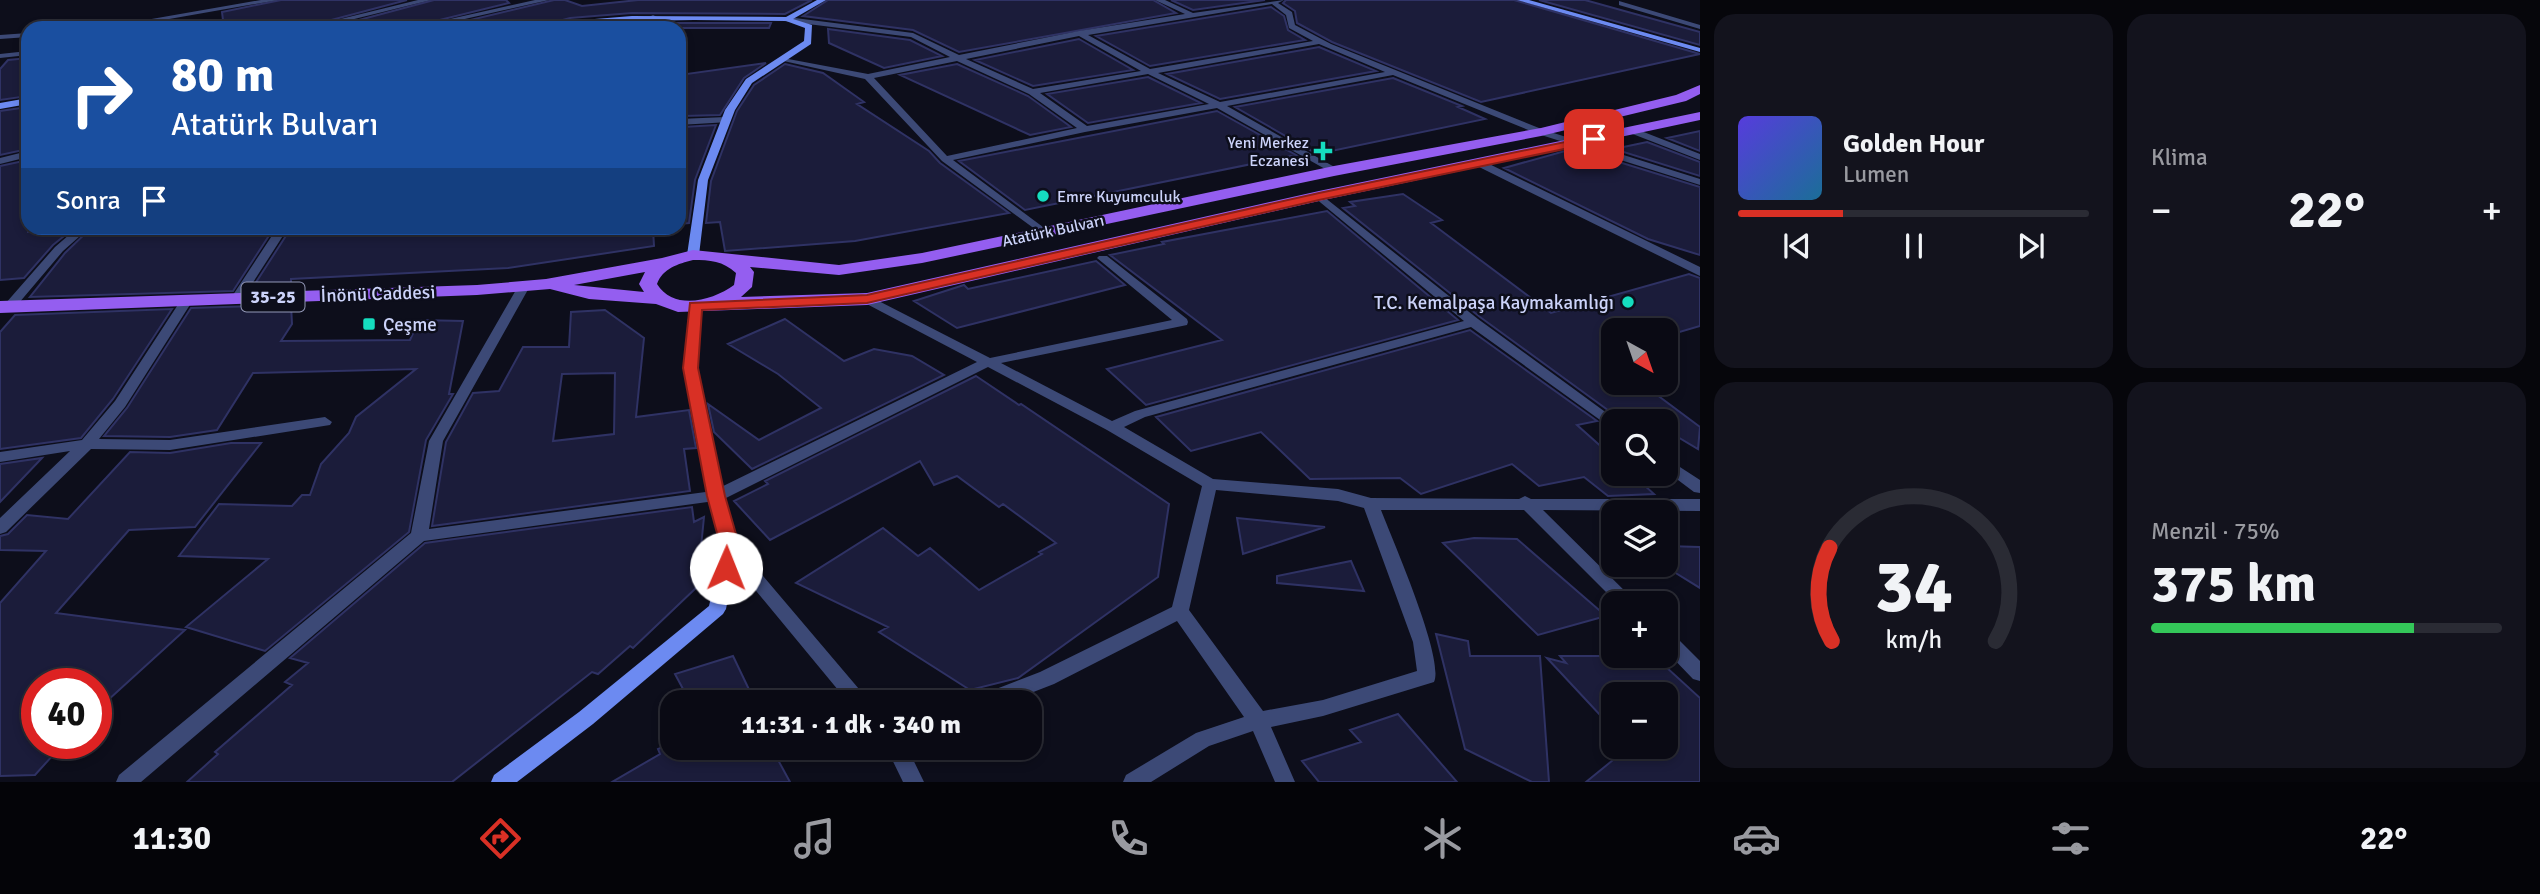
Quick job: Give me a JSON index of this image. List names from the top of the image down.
{
  "streets": {
    "main road": ["Atatürk Bulvarı", "İnönü Caddesi", "35-25"]
  },
  "crossings": [
    ["Atatürk Bulvarı", "35-25"],
    ["İnönü Caddesi", "35-25"]
  ],
  "places": {
    "health": ["Yeni Merkez Eczanesi"],
    "other": ["Emre Kuyumculuk", "T.C. Kemalpaşa Kaymakamlığı"],
    "transit": ["Çeşme"]
  },
  "north": "bottom right",
  "page": {
    "tile": [
      "Klima",
      ["Menzil · 75%", "375 km"]
    ],
    "turn": ["80 m", "Atatürk Bulvarı"],
    "song": ["Golden Hour", "Lumen"],
    "then": "Sonra",
    "heat": ["−", "22°", "+"],
    "map_buttons": ["+", "−"],
    "limit": "40",
    "trip": "11:31 · 1 dk · 340 m",
    "tabs": ["11:30", "22°"],
    "gauge": ["34", "km/h"]
  }
}
